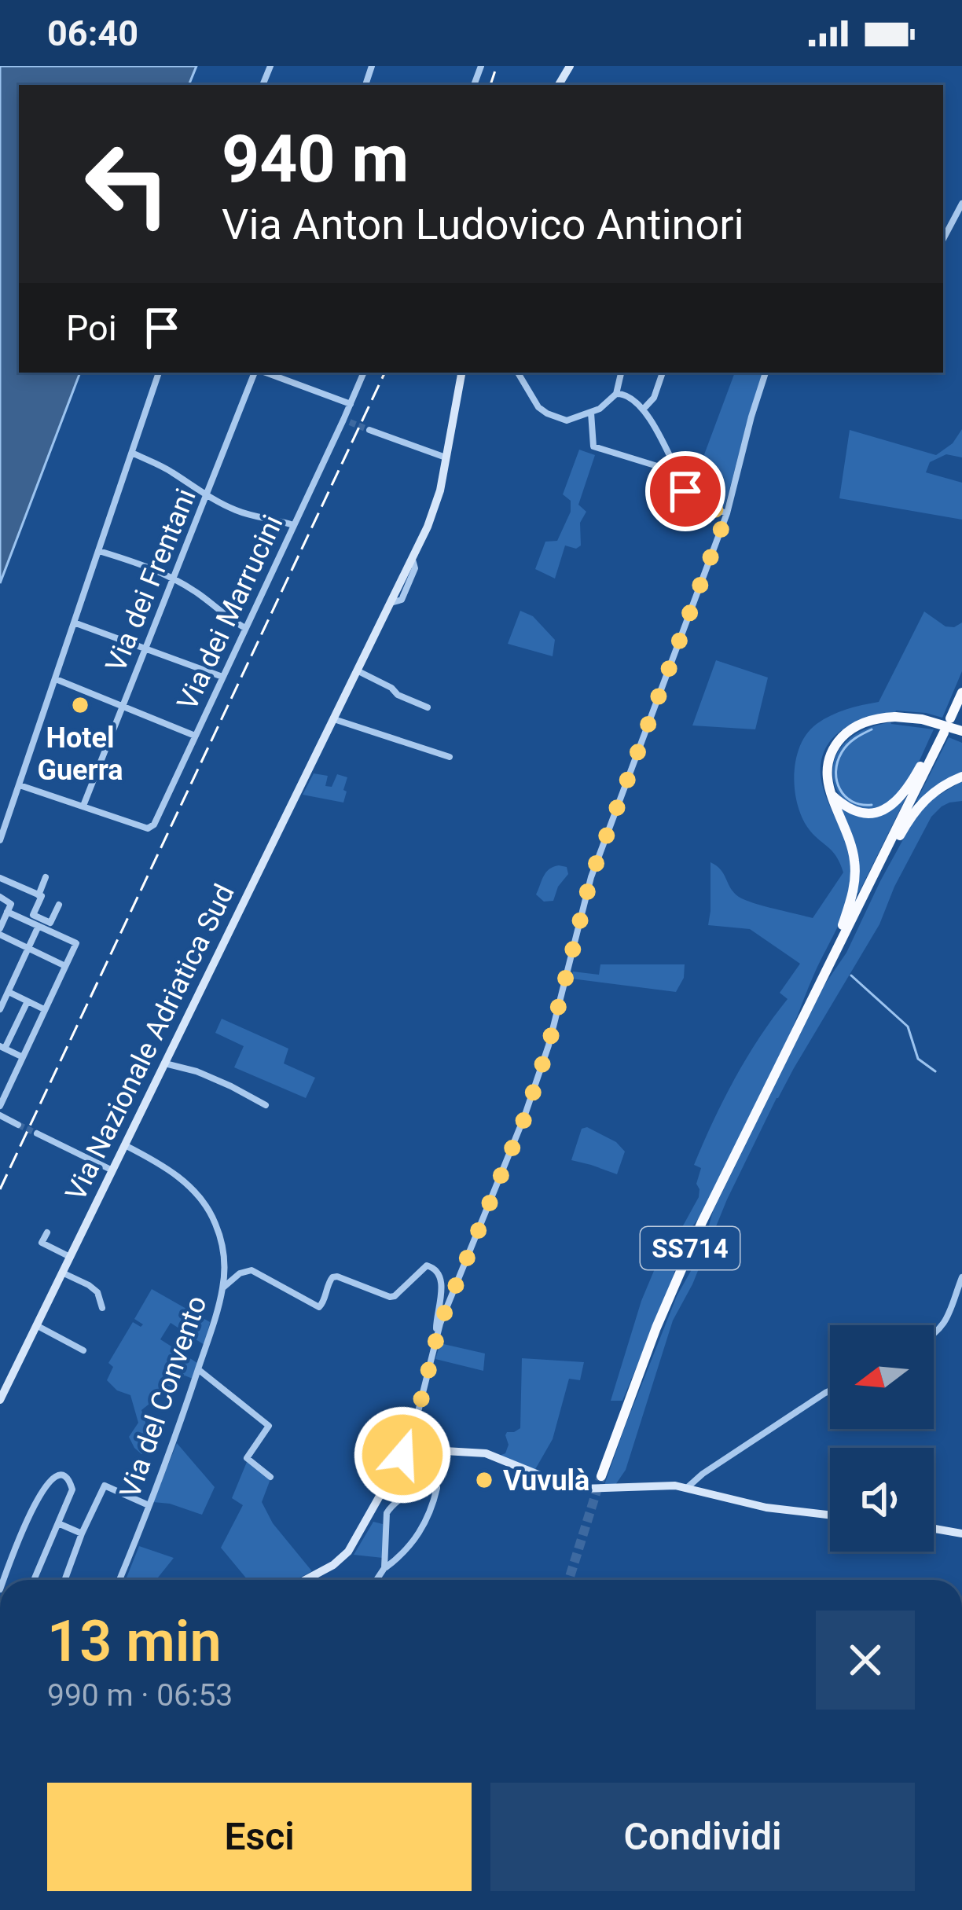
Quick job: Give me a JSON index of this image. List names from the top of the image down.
{
  "streets": {
    "highway": ["SS714"],
    "main road": ["Via Nazionale Adriatica Sud"],
    "street": ["Via dei Frentani", "Via dei Marrucini", "Via del Convento"]
  },
  "crossings": [
    ["Via dei Frentani", "Via dei Marrucini"],
    ["Via Nazionale Adriatica Sud", "Via del Convento"]
  ],
  "places": ["Hotel Guerra", "Vuvulà"],
  "north": "left",
  "page": {
    "status": "06:40",
    "turn": ["940 m", "Via Anton Ludovico Antinori"],
    "then": "Poi",
    "heading": ["13 min", "990 m · 06:53"],
    "buttons": ["Esci", "Condividi"]
  }
}
